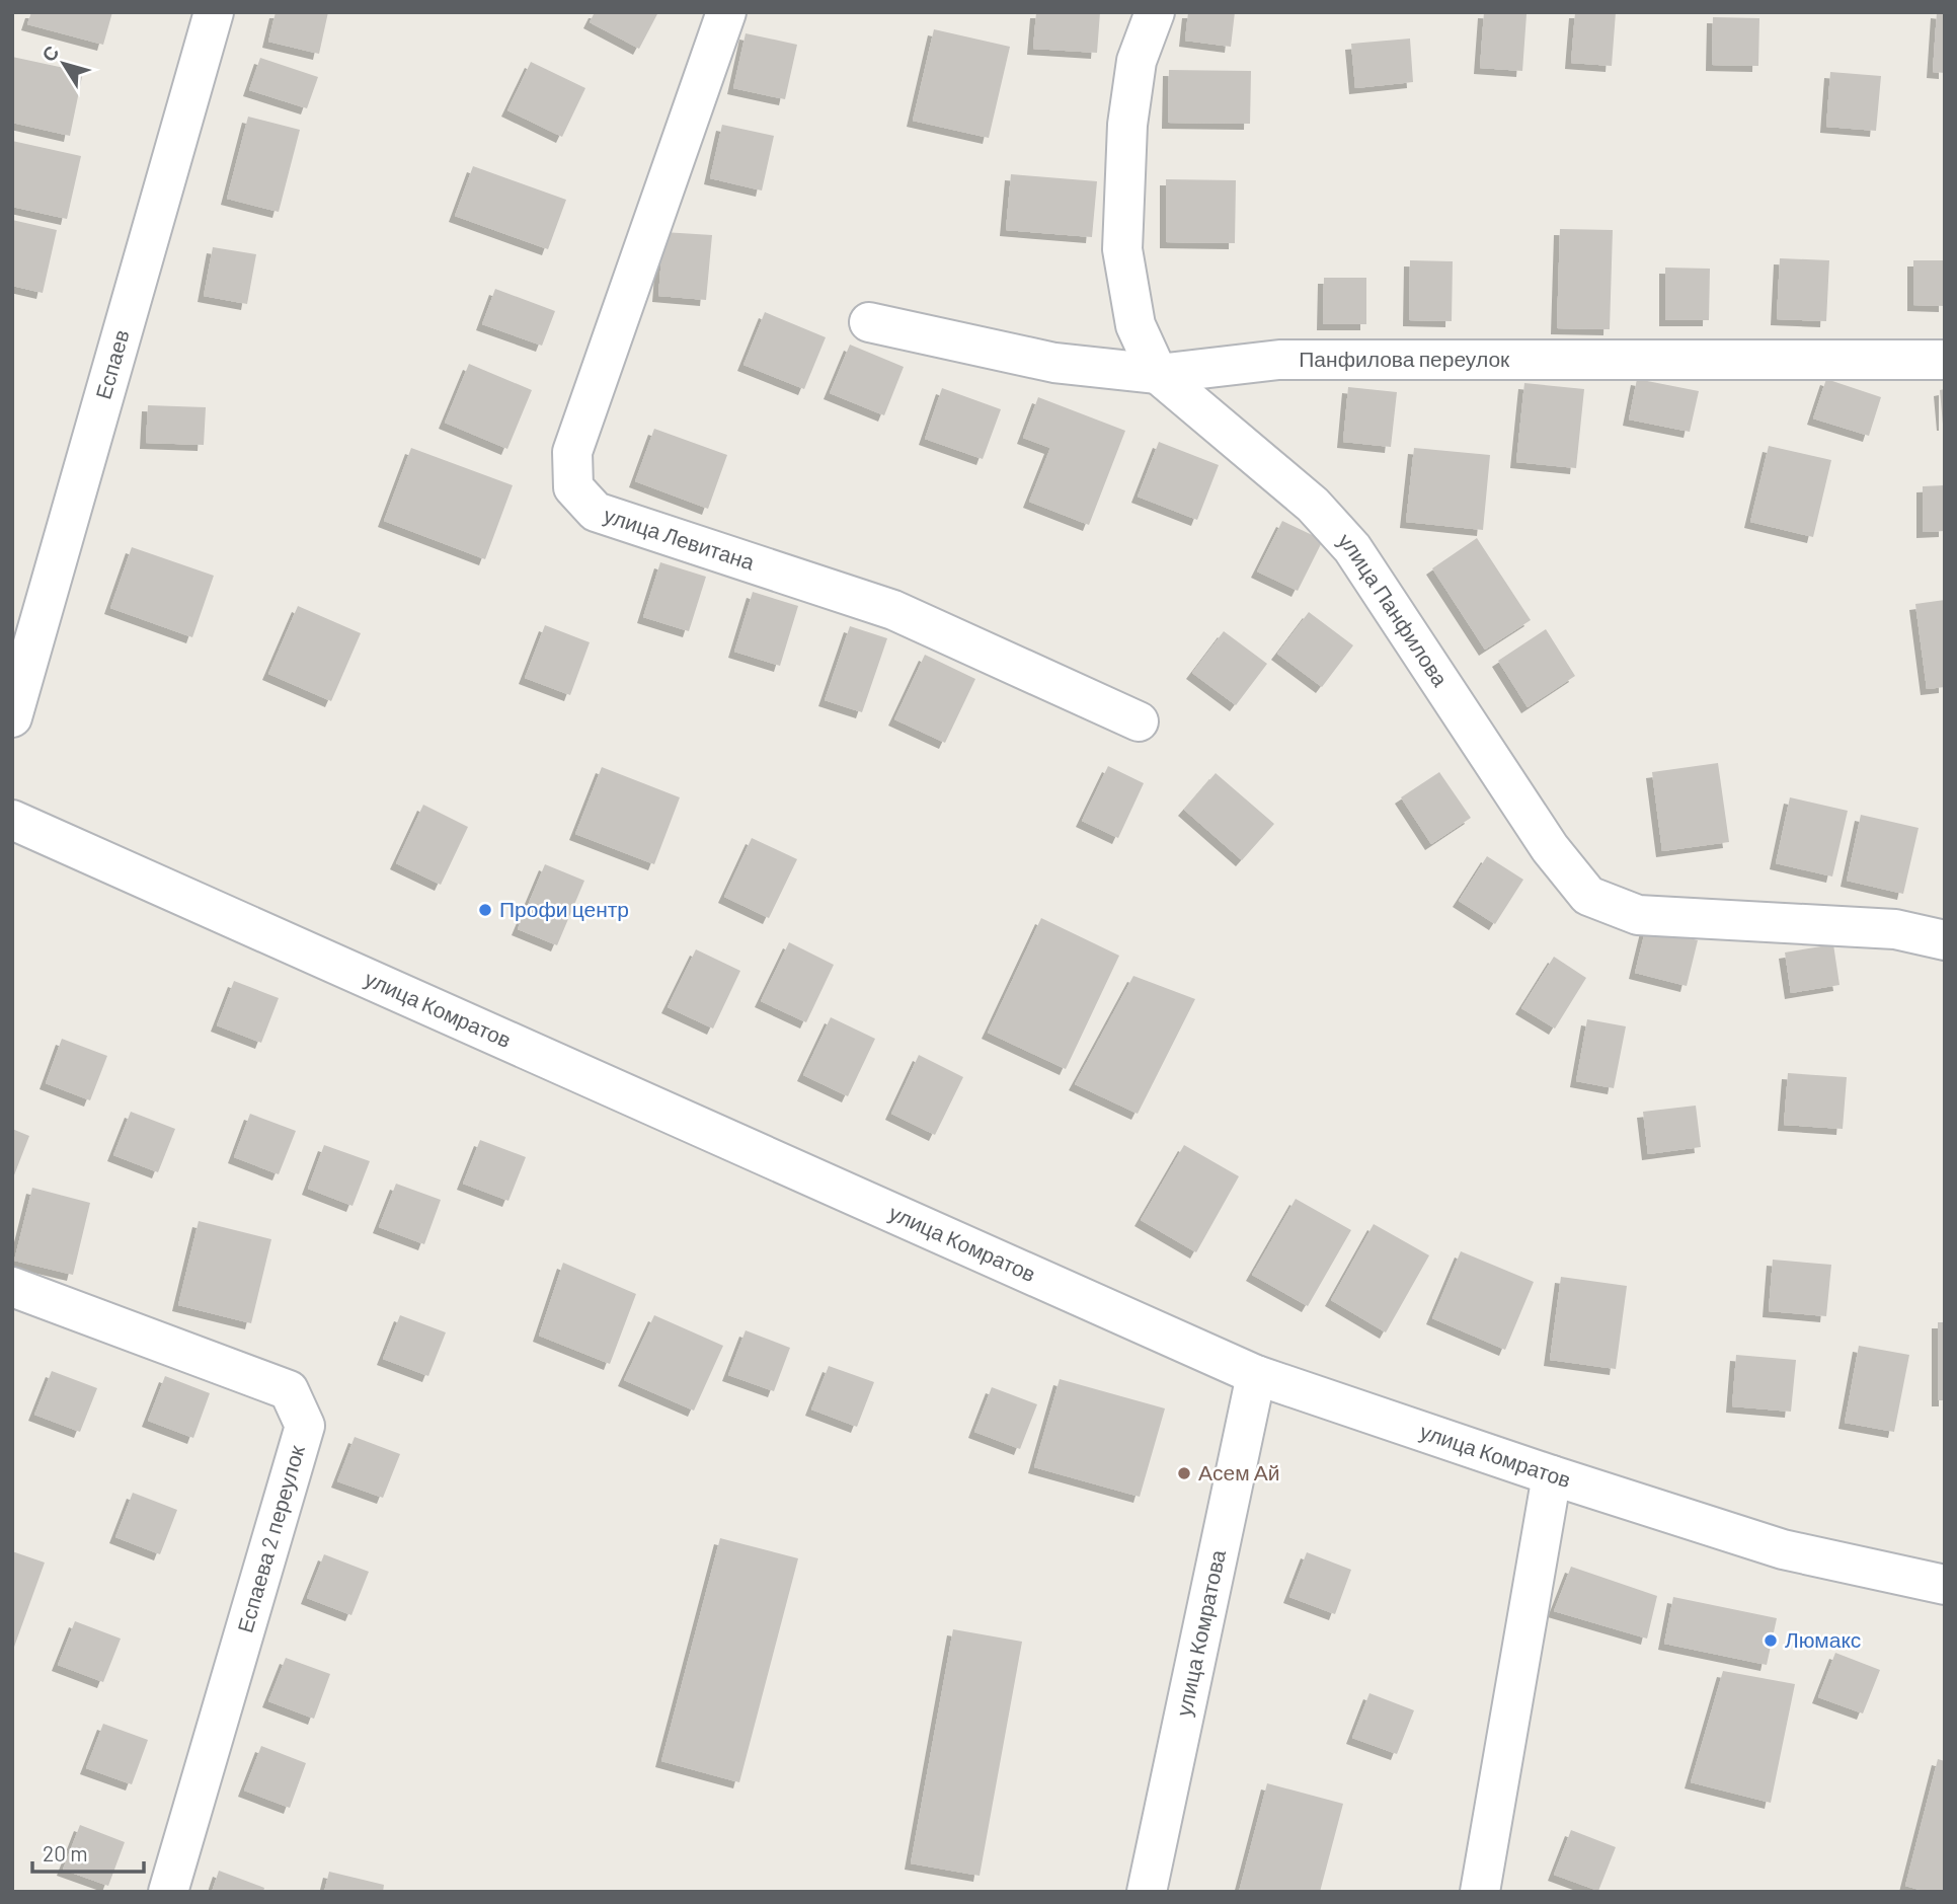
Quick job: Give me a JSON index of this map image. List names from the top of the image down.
{
  "streets": {
    "street": [
      "Панфилова переулок",
      "Еспаев",
      "улица Левитана",
      "улица Панфилова",
      "улица Комратов",
      "Еспаева 2 переулок",
      "улица Комратова"
    ]
  },
  "crossings": [
    ["Панфилова переулок", "улица Панфилова"],
    ["улица Комратов", "улица Комратова"]
  ],
  "places": ["Профи центр", "Асем Ай", "Люмакс"],
  "scale_bar": "20 m",
  "north": "top left"
}
